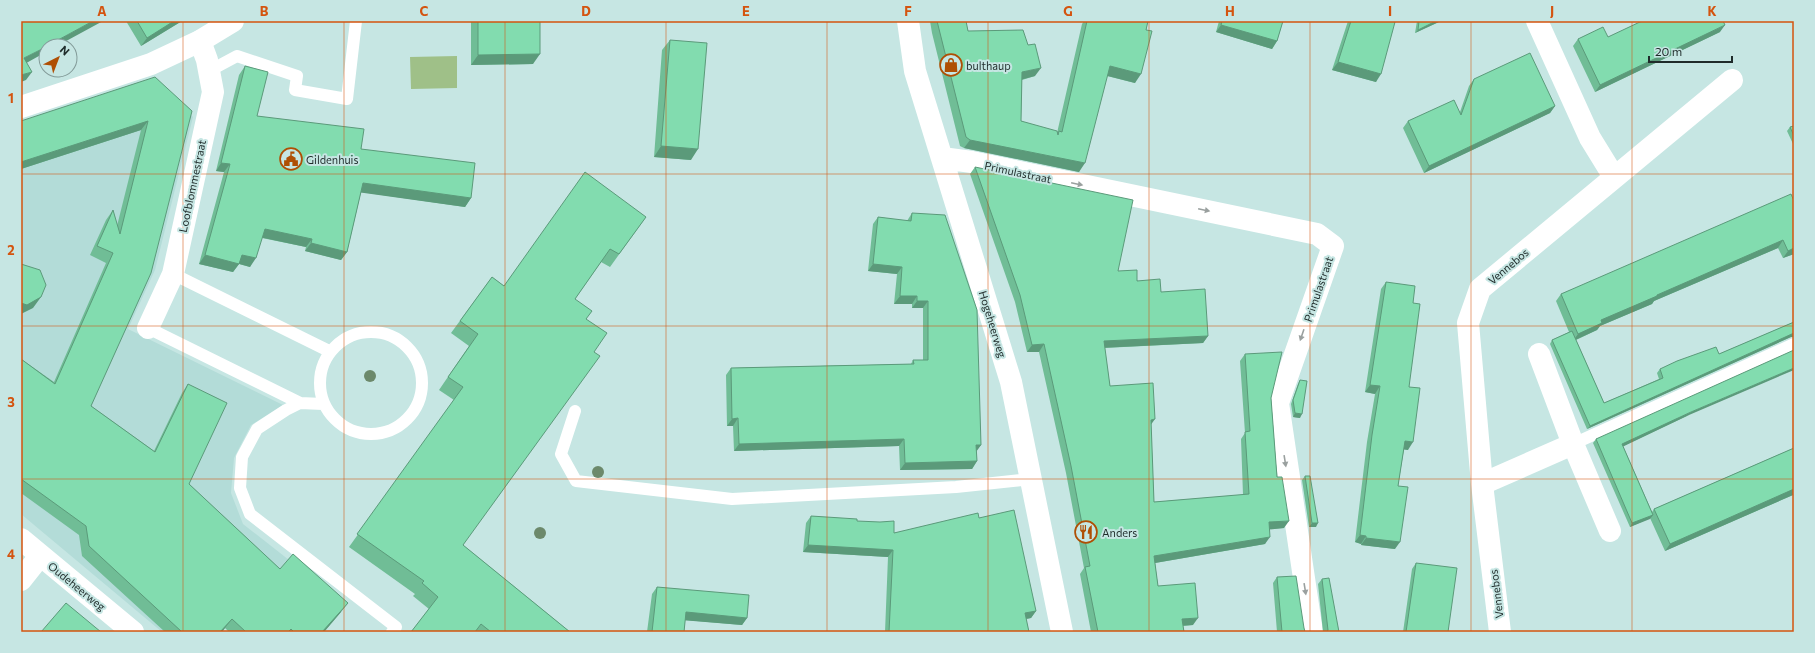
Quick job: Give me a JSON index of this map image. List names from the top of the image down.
{
  "streets": {
    "street": [
      "Primulastraat",
      "Loofblommestraat",
      "Vennebos",
      "Hogeheerweg",
      "Oudeheerweg"
    ]
  },
  "crossings": [
    ["Primulastraat", "Hogeheerweg"]
  ],
  "places": {
    "shop": ["bulthaup"],
    "public building": ["Gildenhuis"],
    "restaurant": ["Anders"]
  },
  "scale_bar": "20 m",
  "north": "top right",
  "grid": {
    "columns": [
      "A",
      "B",
      "C",
      "D",
      "E",
      "F",
      "G",
      "H",
      "I",
      "J",
      "K"
    ],
    "rows": [
      "1",
      "2",
      "3",
      "4"
    ]
  }
}
